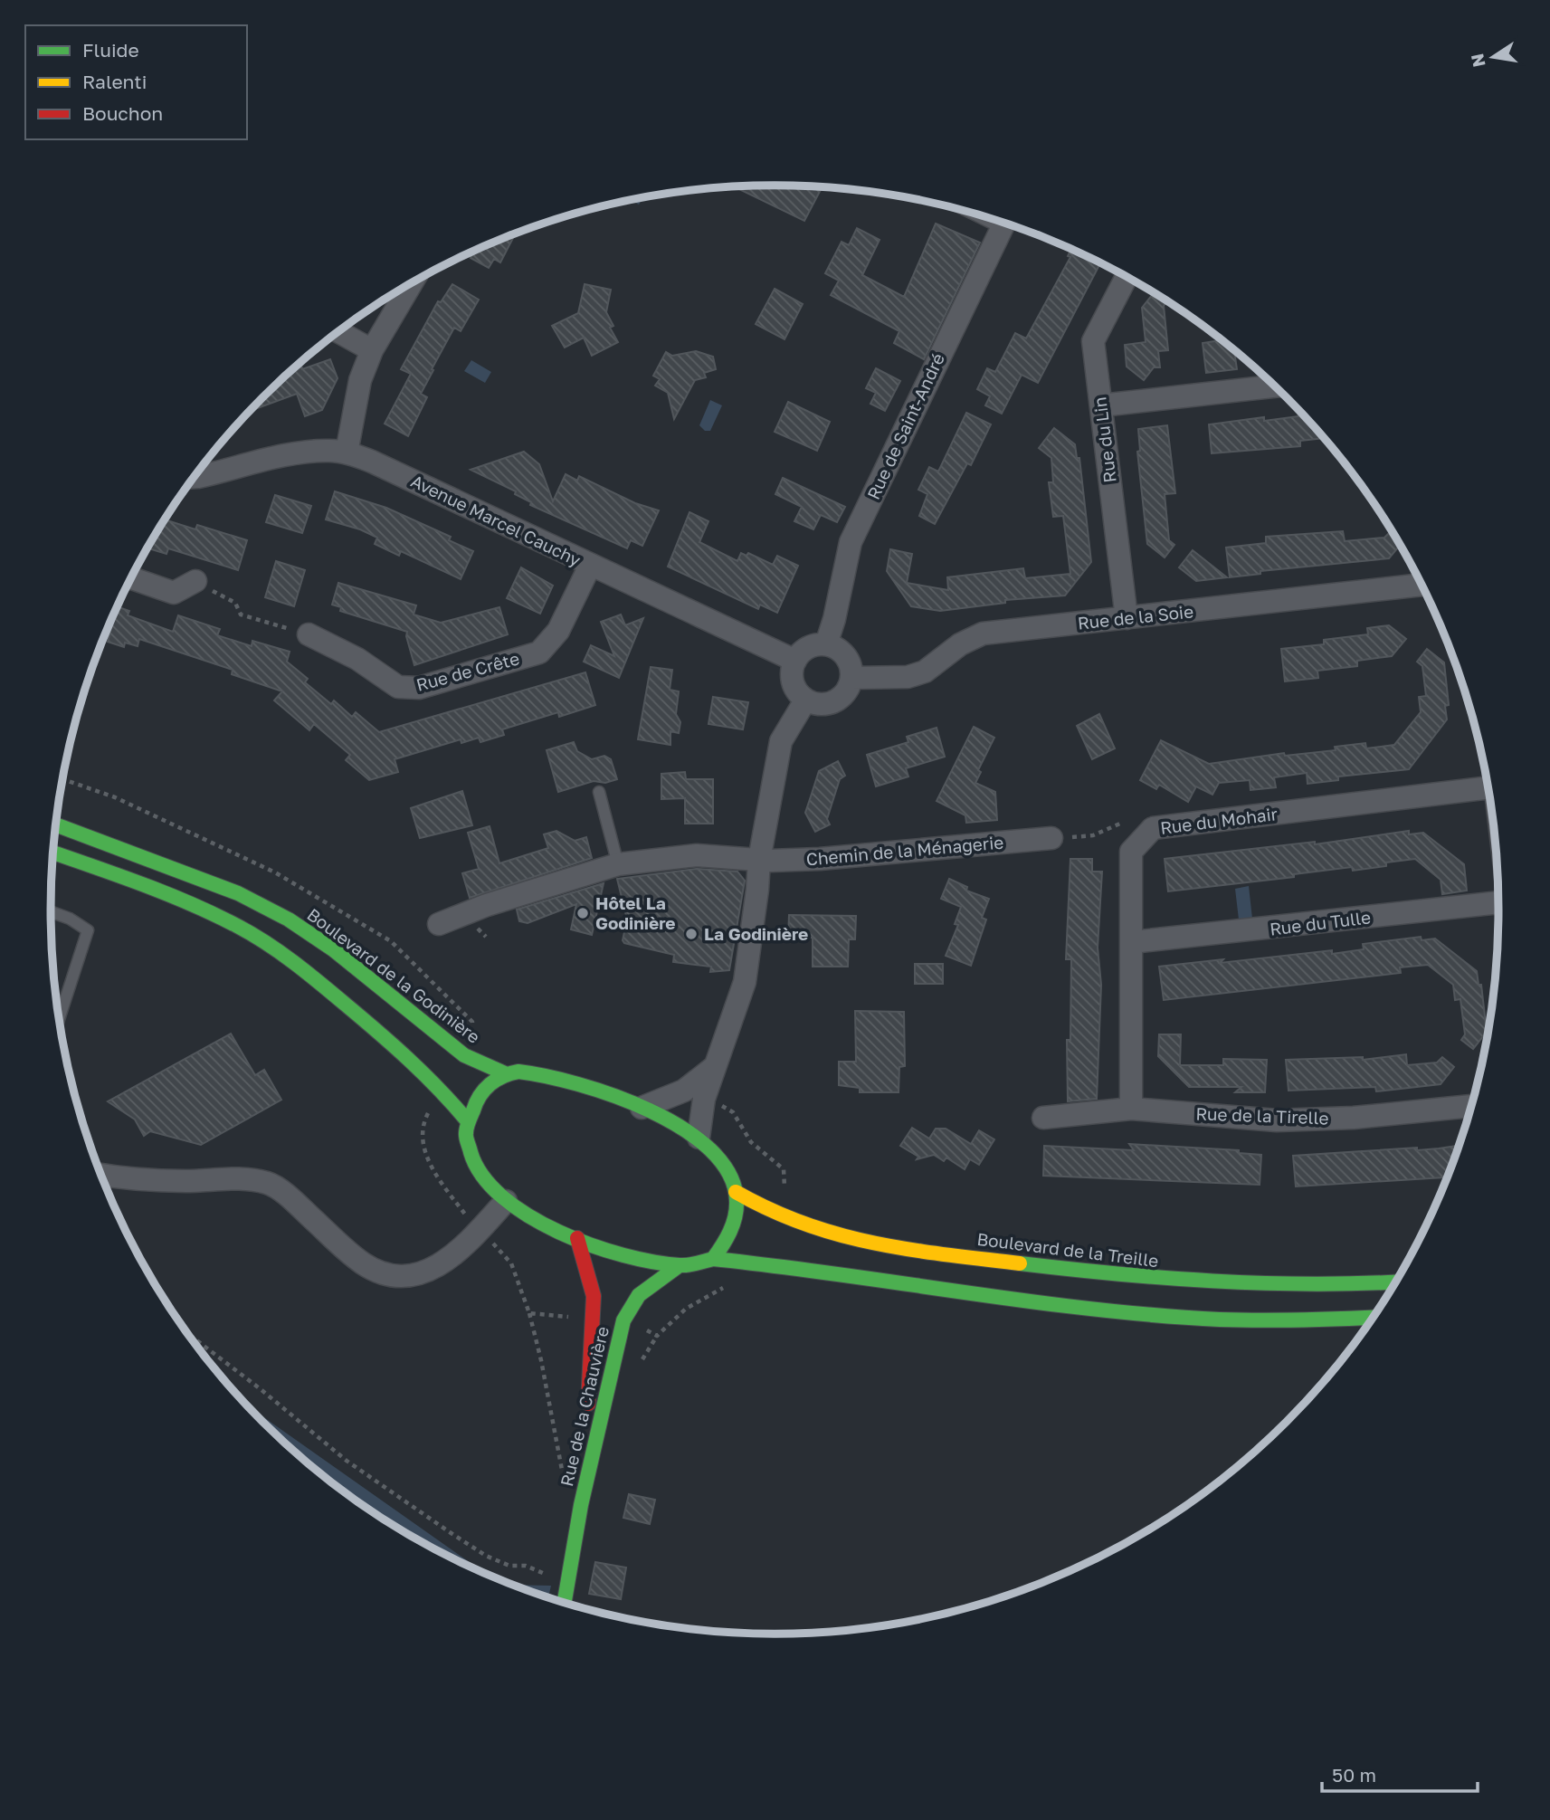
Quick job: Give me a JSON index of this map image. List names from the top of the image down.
{
  "streets": {
    "main road": ["Boulevard de la Godinière", "Boulevard de la Treille", "Rue de la Chauvière"],
    "street": [
      "Rue de Saint-André",
      "Rue du Lin",
      "Avenue Marcel Cauchy",
      "Rue de la Soie",
      "Rue de Crête",
      "Rue du Mohair",
      "Chemin de la Ménagerie",
      "Rue du Tulle",
      "Rue de la Tirelle"
    ]
  },
  "crossings": [
    ["Rue de Saint-André", "Avenue Marcel Cauchy"],
    ["Rue de Saint-André", "Rue de la Soie"],
    ["Rue du Lin", "Rue de la Soie"],
    ["Avenue Marcel Cauchy", "Rue de la Soie"],
    ["Avenue Marcel Cauchy", "Rue de Crête"],
    ["Rue du Mohair", "Rue du Tulle"],
    ["Rue du Mohair", "Rue de la Tirelle"]
  ],
  "places": ["Hôtel La Godinière", "La Godinière"],
  "legend": ["Fluide", "Ralenti", "Bouchon"],
  "scale_bar": "50 m",
  "north": "left"
}
